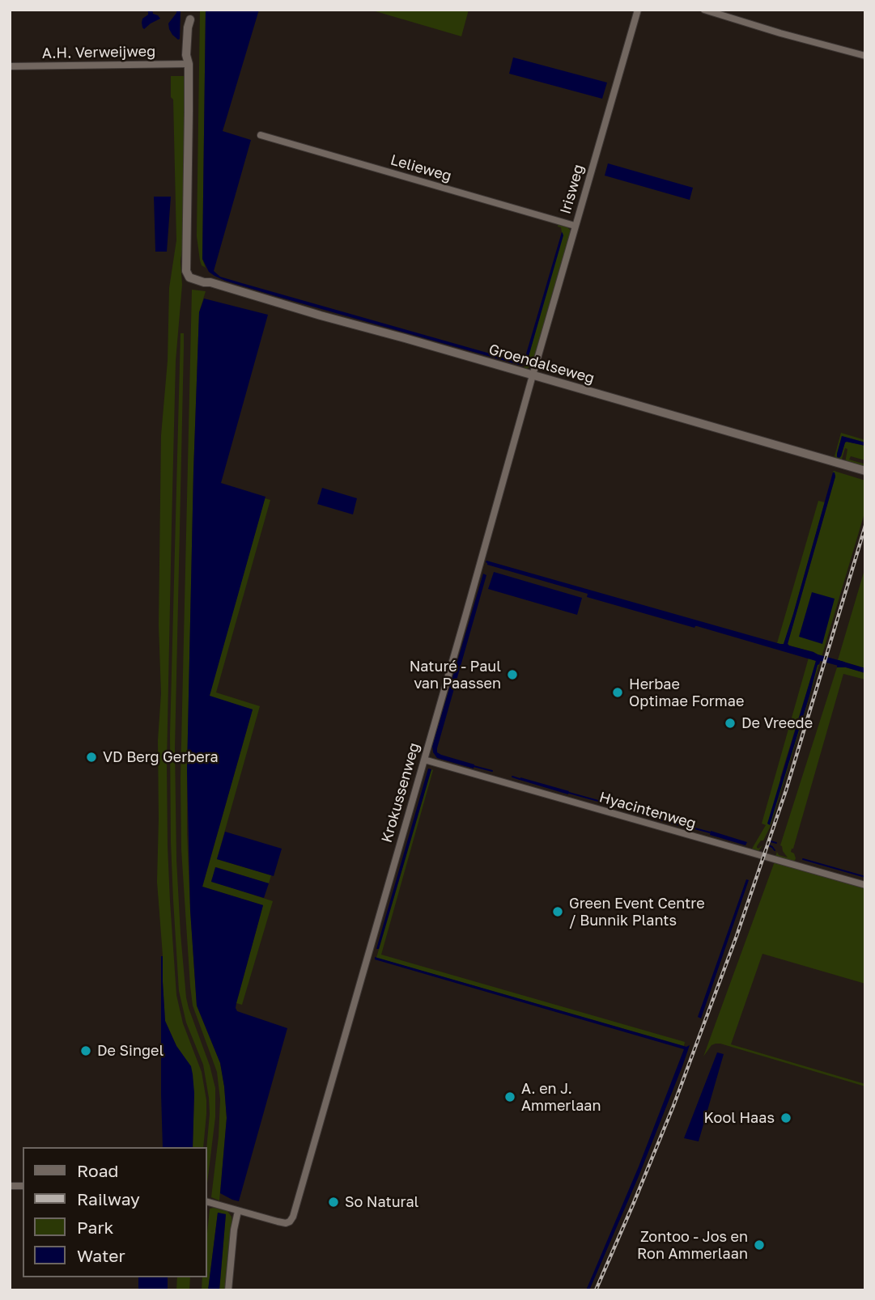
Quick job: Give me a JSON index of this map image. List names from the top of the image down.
{
  "streets": {
    "street": [
      "A.H. Verweijweg",
      "Lelieweg",
      "Irisweg",
      "Groendalseweg",
      "Krokussenweg",
      "Hyacintenweg"
    ]
  },
  "crossings": [
    ["Lelieweg", "Irisweg"],
    ["Irisweg", "Groendalseweg"],
    ["Irisweg", "Krokussenweg"],
    ["Groendalseweg", "Krokussenweg"],
    ["Krokussenweg", "Hyacintenweg"]
  ],
  "places": [
    "Naturé - Paul van Paassen",
    "Herbae Optimae Formae",
    "De Vreede",
    "VD Berg Gerbera",
    "Green Event Centre / Bunnik Plants",
    "De Singel",
    "A. en J. Ammerlaan",
    "Kool Haas",
    "So Natural",
    "Zontoo - Jos en Ron Ammerlaan"
  ],
  "legend": [
    "Road",
    "Railway",
    "Park",
    "Water"
  ]
}
